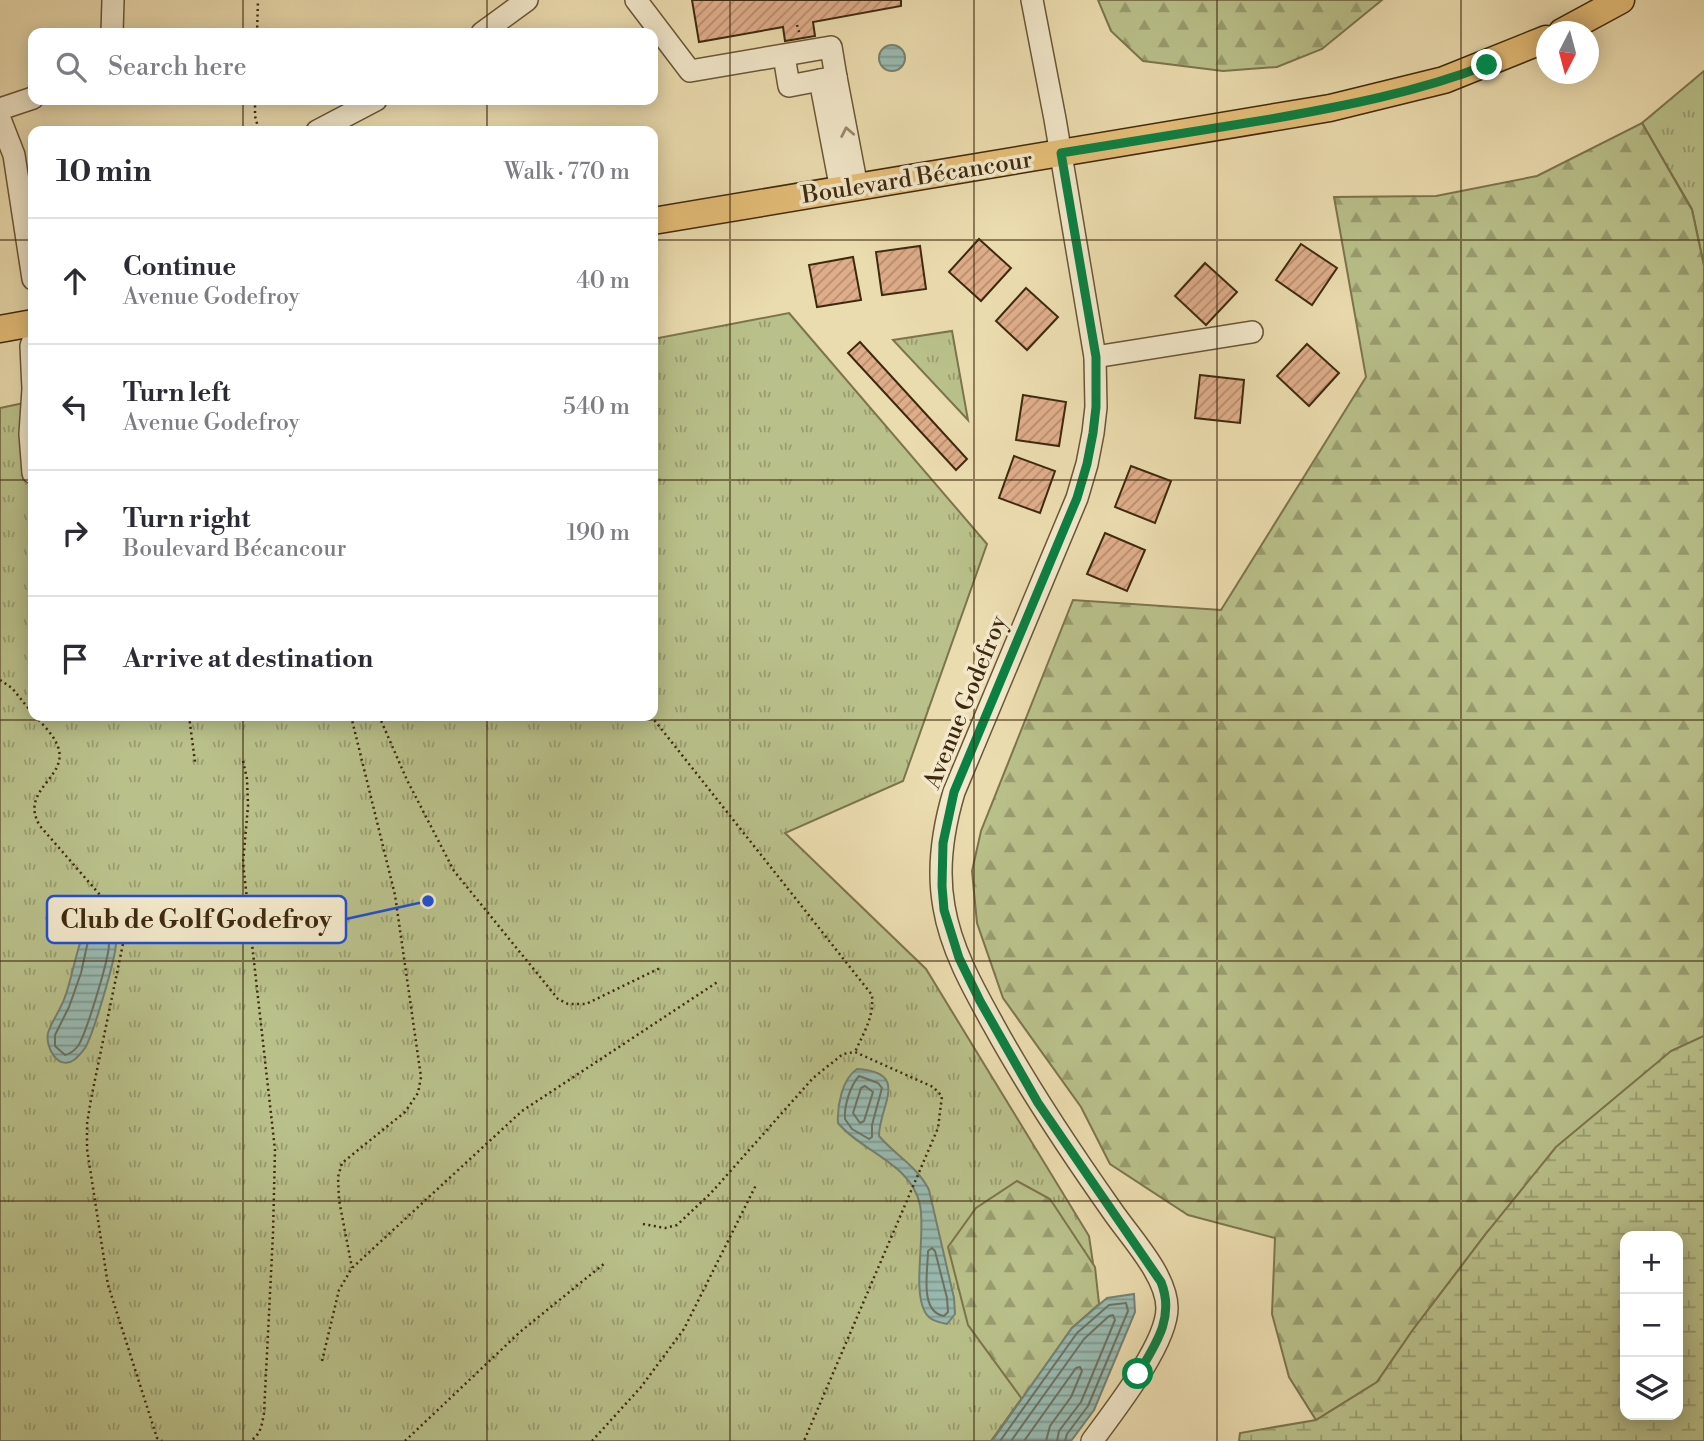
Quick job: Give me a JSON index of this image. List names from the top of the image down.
{
  "streets": {
    "main road": ["Boulevard Bécancour"],
    "street": ["Avenue Godefroy"]
  },
  "crossings": [
    ["Boulevard Bécancour", "Avenue Godefroy"]
  ],
  "places": ["Club de Golf Godefroy"],
  "north": "bottom",
  "page": {
    "search": "Search here",
    "heading": ["10 min", "Walk · 770 m"],
    "list": [
      ["Continue", "Avenue Godefroy", "40 m"],
      ["Turn left", "Avenue Godefroy", "540 m"],
      ["Turn right", "Boulevard Bécancour", "190 m"],
      "Arrive at destination"
    ],
    "map_buttons": ["+", "−"]
  }
}
